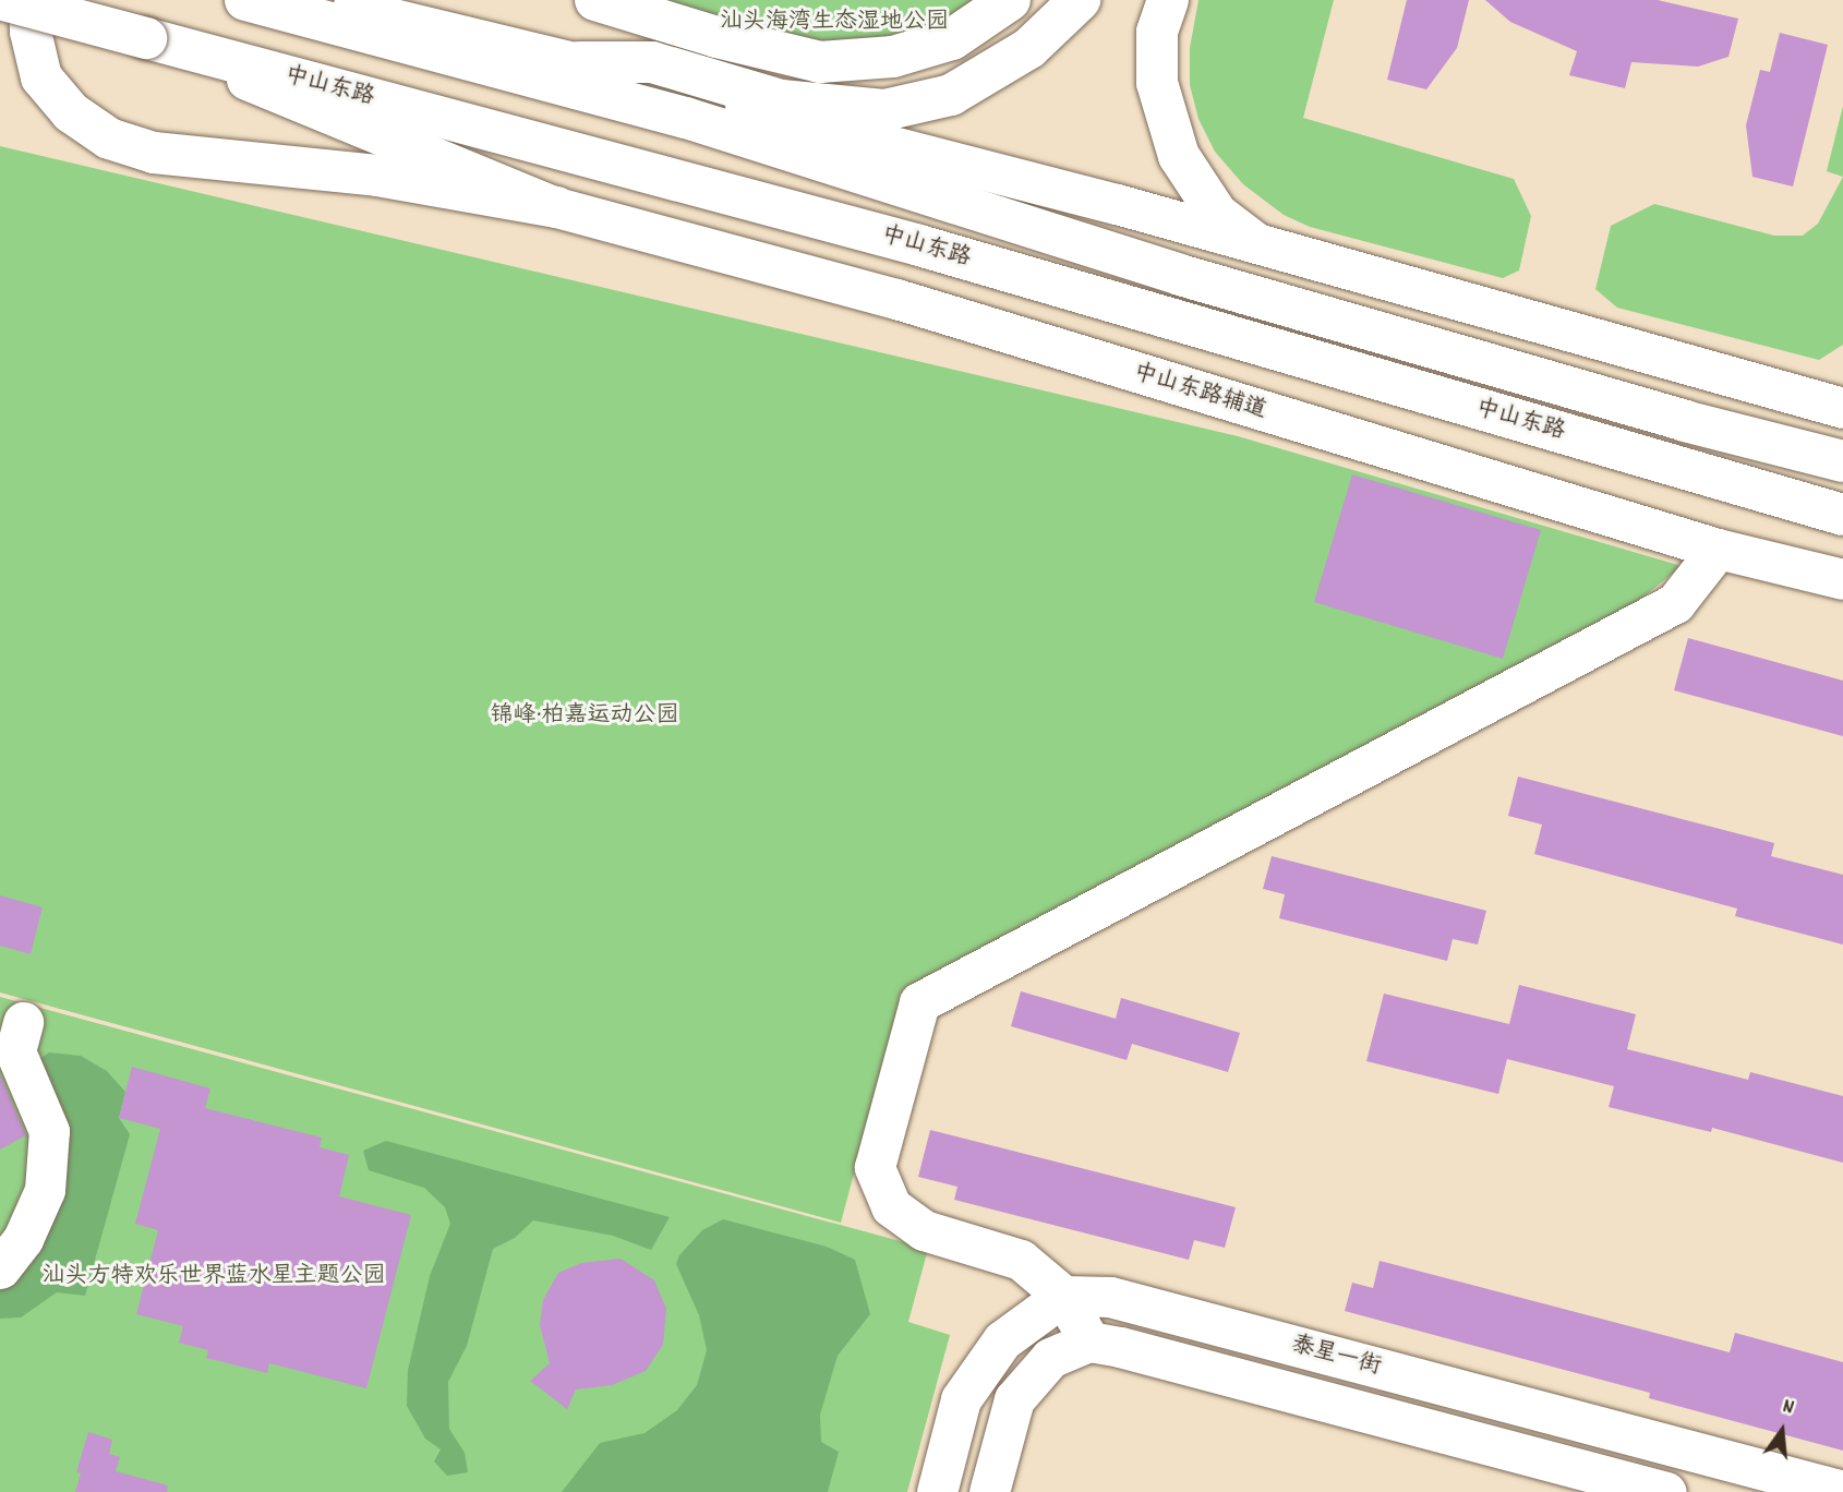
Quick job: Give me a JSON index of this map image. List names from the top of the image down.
{
  "streets": {
    "main road": ["中山东路"],
    "street": ["中山东路辅道", "泰星一街"]
  },
  "crossings": [
    ["中山东路", "中山东路辅道"]
  ],
  "parks": ["汕头海湾生态湿地公园", "锦峰·柏嘉运动公园", "汕头方特欢乐世界蓝水星主题公园"],
  "north": "top"
}
